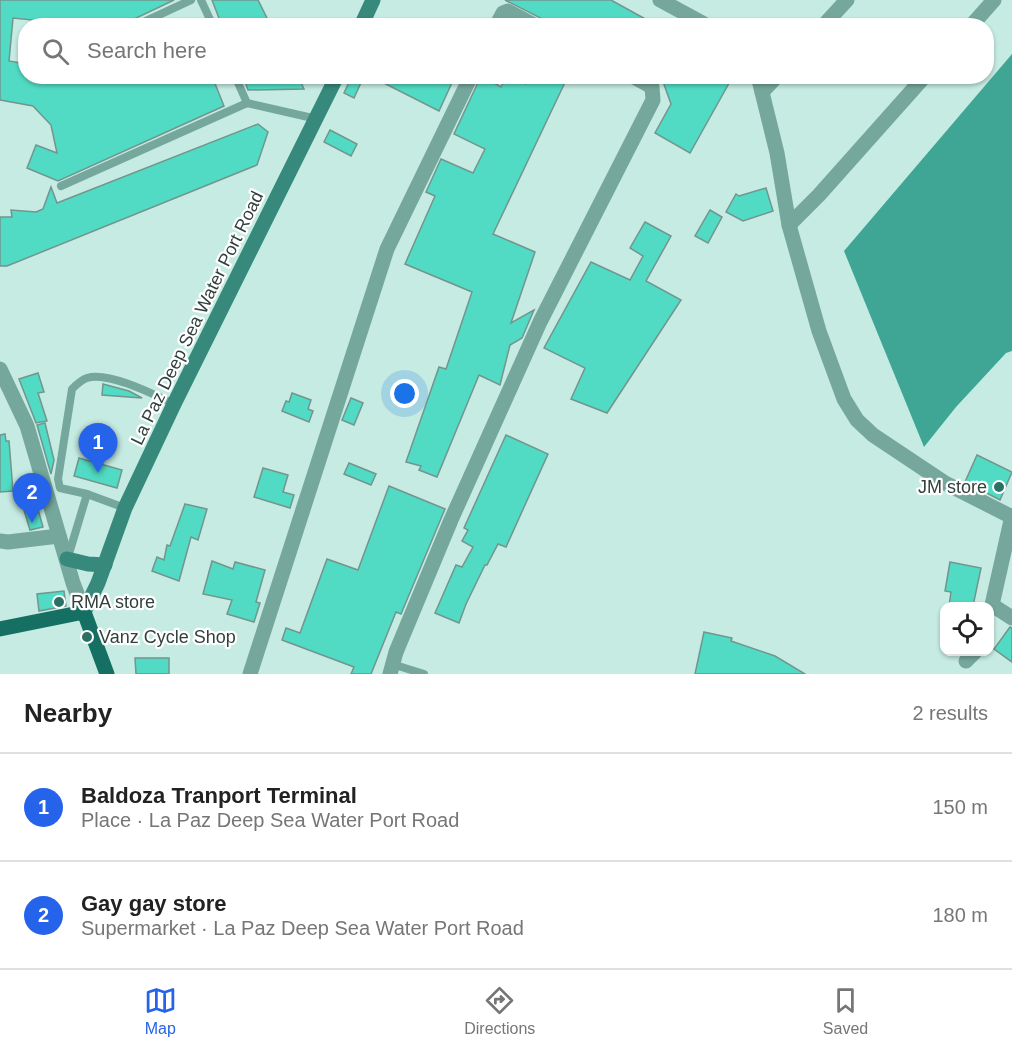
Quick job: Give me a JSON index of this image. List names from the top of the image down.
{
  "streets": {
    "main road": ["La Paz Deep Sea Water Port Road"]
  },
  "places": ["JM store", "RMA store", "Vanz Cycle Shop"],
  "page": {
    "search": "Search here",
    "pins": ["1", "2"],
    "heading": ["Nearby", "2 results"],
    "list": [
      {
        "mark": "1",
        "name": "Baldoza Tranport Terminal",
        "note": "Place · La Paz Deep Sea Water Port Road",
        "value": "150 m"
      },
      {
        "mark": "2",
        "name": "Gay gay store",
        "note": "Supermarket · La Paz Deep Sea Water Port Road",
        "value": "180 m"
      }
    ],
    "nav": ["Map", "Directions", "Saved"]
  }
}
